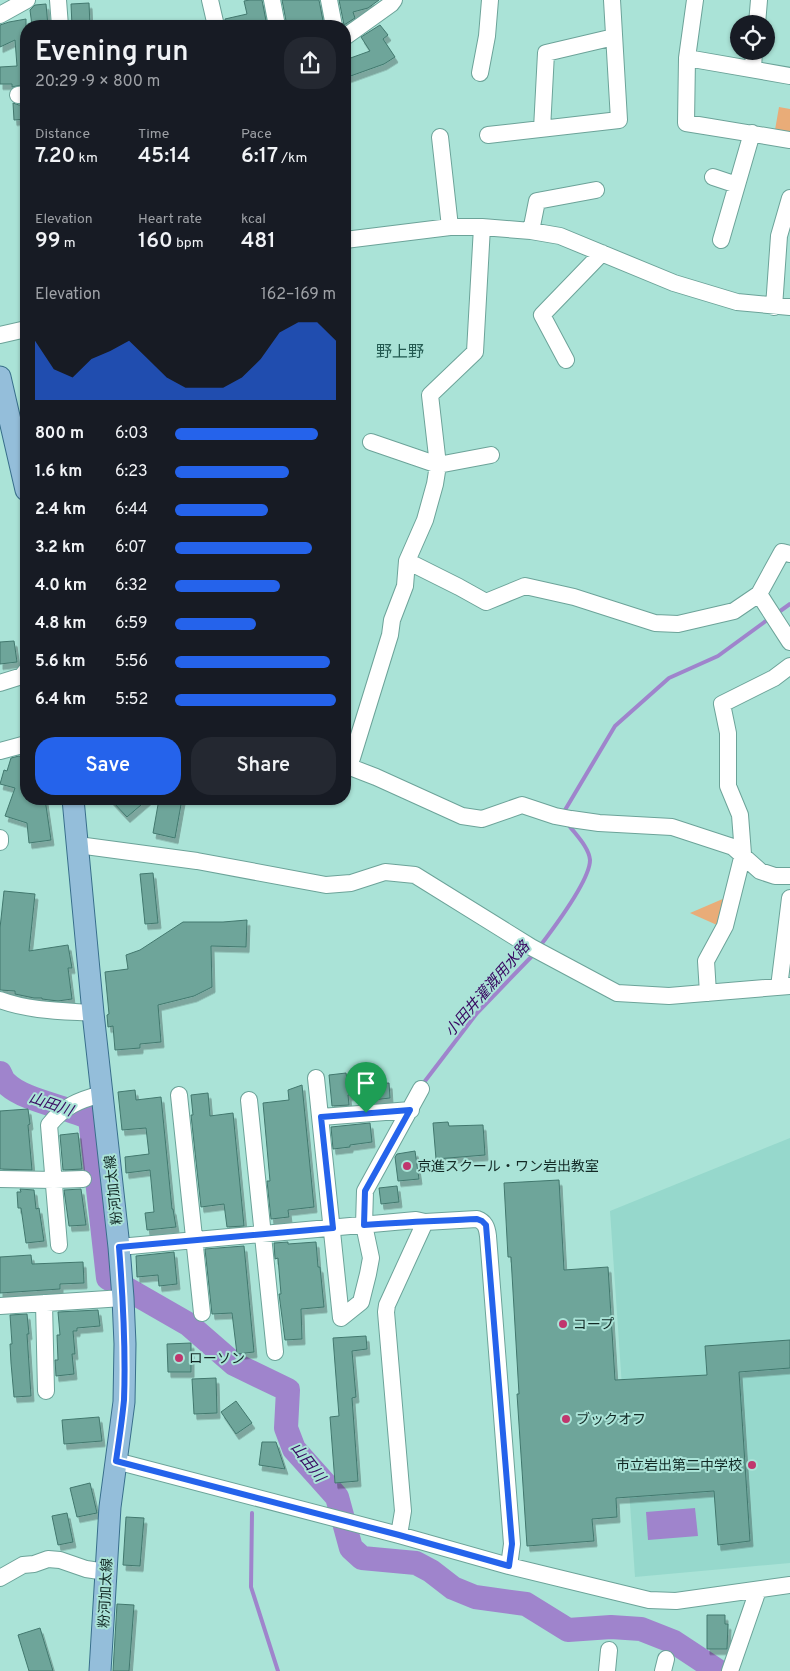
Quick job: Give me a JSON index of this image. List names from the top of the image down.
{
  "streets": {
    "main road": ["粉河加太線"]
  },
  "districts": ["野上野"],
  "water": ["小田井灌漑用水路", "山田川"],
  "places": [
    "京進スクール・ワン岩出教室",
    "コープ",
    "ローソン",
    "ブックオフ",
    "市立岩出第二中学校"
  ],
  "page": {
    "heading": ["Evening run", "20:29 · 9 × 800 m"],
    "stats": [
      ["Distance", "7.20 km"],
      ["Time", "45:14"],
      ["Pace", "6:17 /km"],
      ["Elevation", "99 m"],
      ["Heart rate", "160 bpm"],
      ["kcal", "481"]
    ],
    "chart": ["Elevation", "162–169 m"],
    "list": [
      {
        "name": "800 m",
        "note": "6:03"
      },
      {
        "name": "1.6 km",
        "note": "6:23"
      },
      {
        "name": "2.4 km",
        "note": "6:44"
      },
      {
        "name": "3.2 km",
        "note": "6:07"
      },
      {
        "name": "4.0 km",
        "note": "6:32"
      },
      {
        "name": "4.8 km",
        "note": "6:59"
      },
      {
        "name": "5.6 km",
        "note": "5:56"
      },
      {
        "name": "6.4 km",
        "note": "5:52"
      }
    ],
    "buttons": ["Save", "Share"]
  }
}
